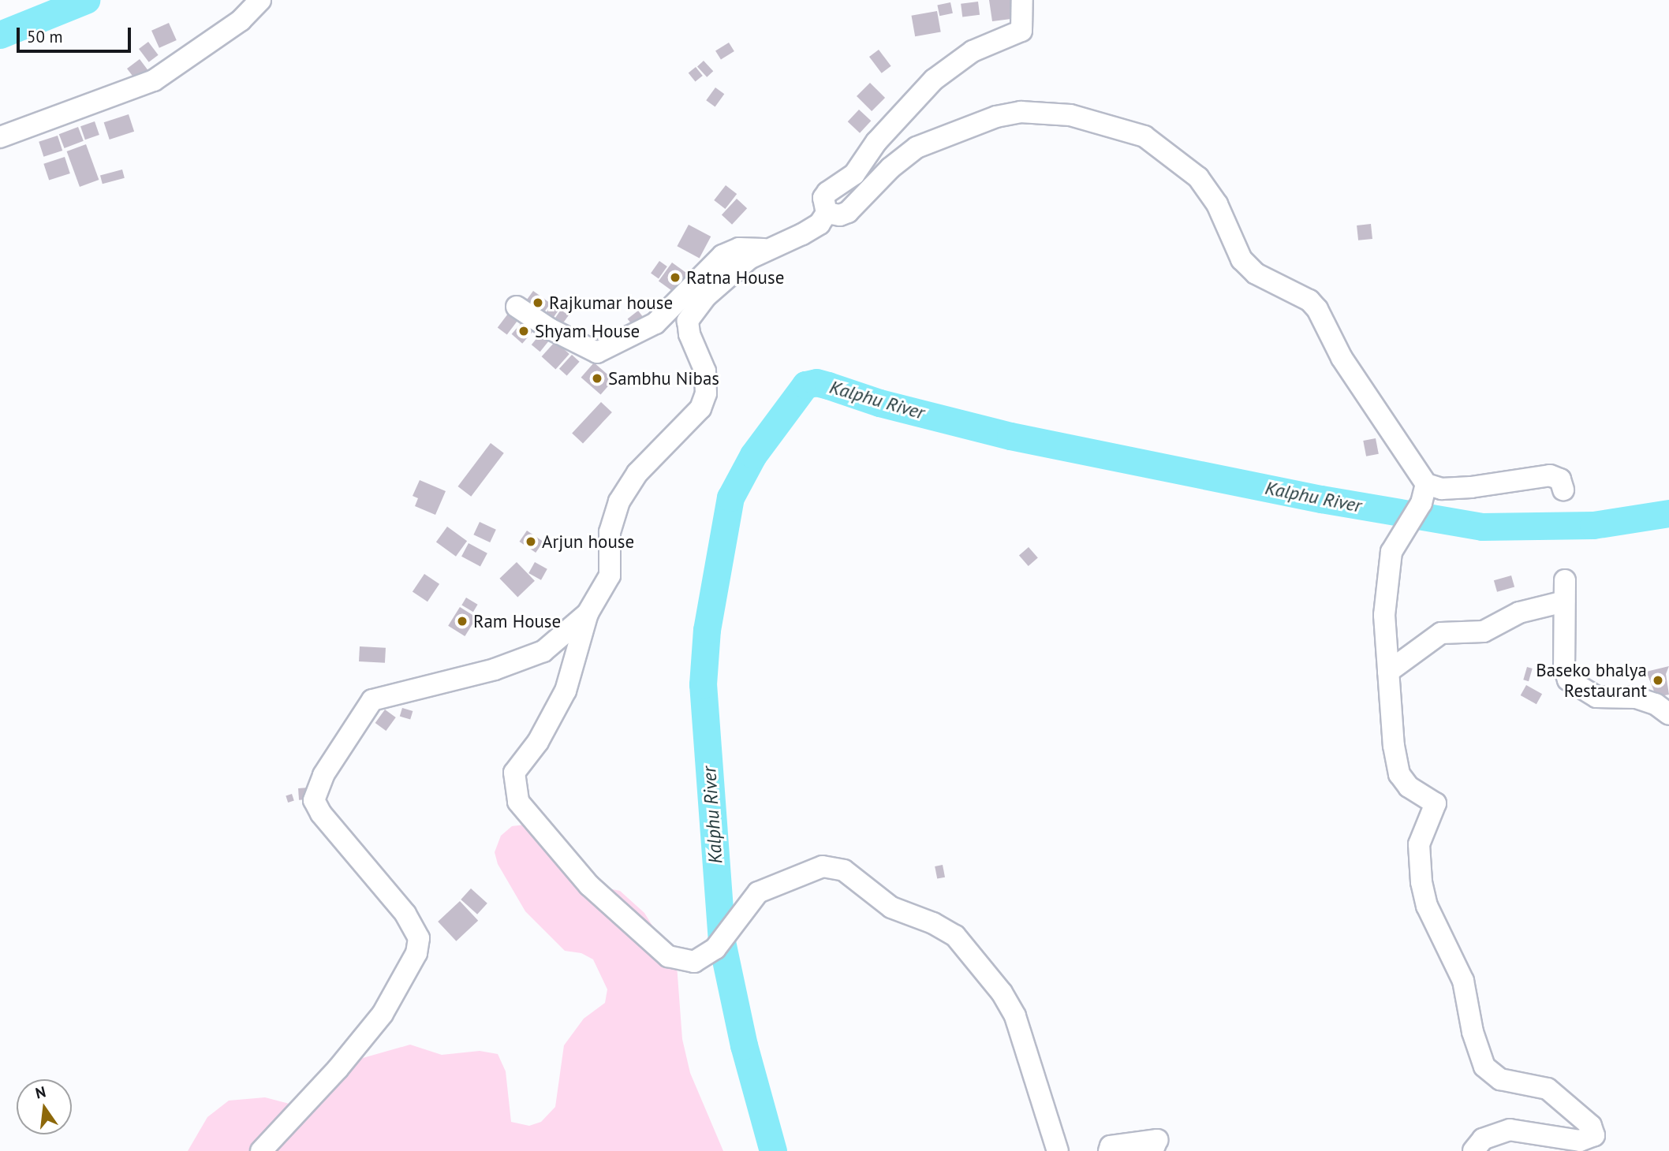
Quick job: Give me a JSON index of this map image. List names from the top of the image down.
{
  "water": ["Kalphu River"],
  "places": [
    "Ratna House",
    "Rajkumar house",
    "Shyam House",
    "Sambhu Nibas",
    "Arjun house",
    "Ram House",
    "Baseko bhalya Restaurant"
  ],
  "scale_bar": "50 m",
  "north": "top"
}
